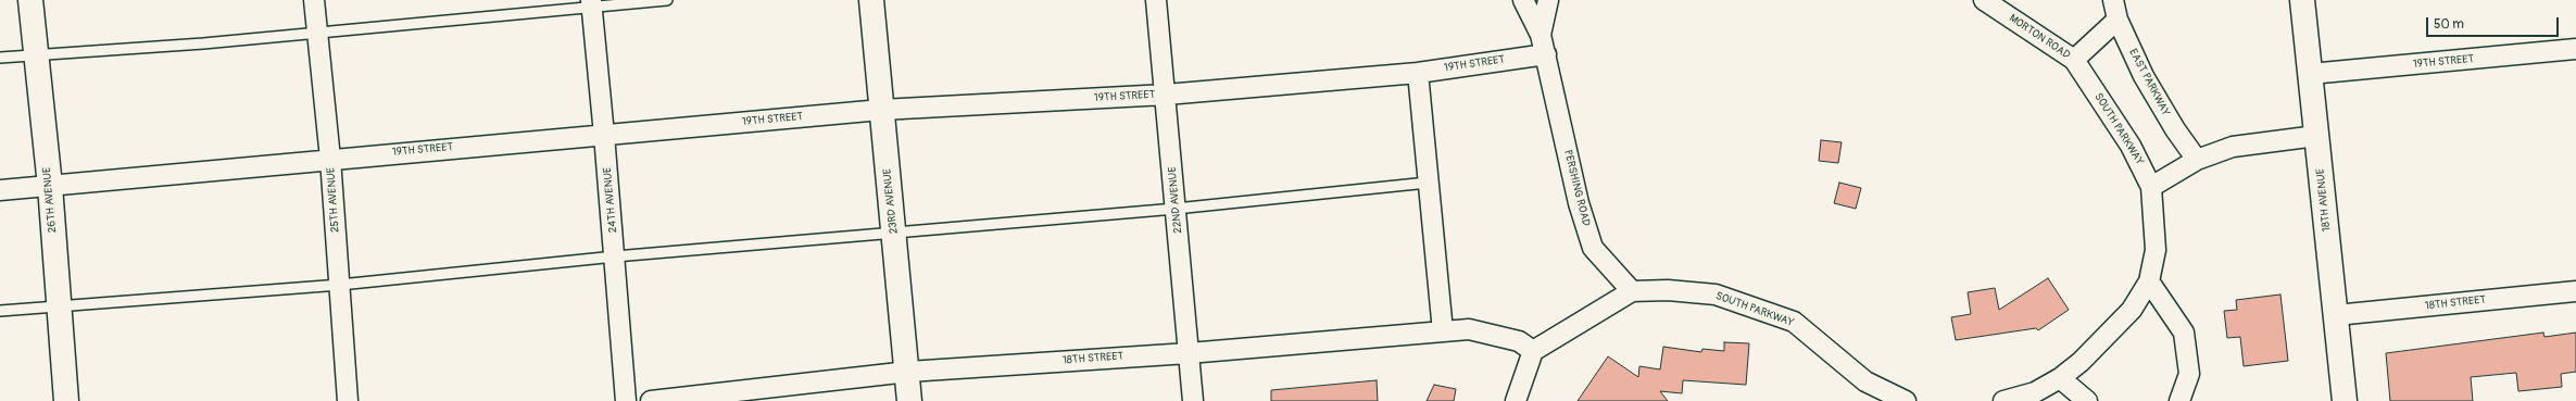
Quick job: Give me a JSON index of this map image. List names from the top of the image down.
{
  "streets": {
    "main road": ["26TH AVENUE", "18TH AVENUE", "23RD AVENUE"],
    "street": [
      "MORTON ROAD",
      "19TH STREET",
      "EAST PARKWAY",
      "SOUTH PARKWAY",
      "PERSHING ROAD",
      "25TH AVENUE",
      "24TH AVENUE",
      "22ND AVENUE",
      "18TH STREET"
    ]
  },
  "crossings": [
    ["MORTON ROAD", "SOUTH PARKWAY"],
    ["19TH STREET", "PERSHING ROAD"],
    ["19TH STREET", "26TH AVENUE"],
    ["19TH STREET", "25TH AVENUE"],
    ["19TH STREET", "24TH AVENUE"],
    ["19TH STREET", "22ND AVENUE"],
    ["19TH STREET", "18TH AVENUE"],
    ["19TH STREET", "23RD AVENUE"],
    ["SOUTH PARKWAY", "PERSHING ROAD"],
    ["22ND AVENUE", "18TH STREET"],
    ["18TH AVENUE", "18TH STREET"],
    ["23RD AVENUE", "18TH STREET"]
  ],
  "scale_bar": "50 m"
}
